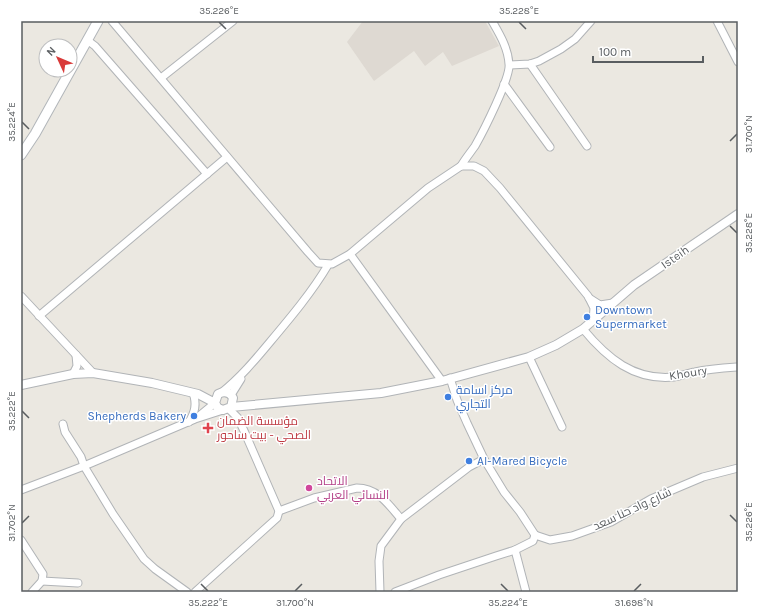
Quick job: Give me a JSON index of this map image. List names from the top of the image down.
{
  "streets": {
    "street": ["Isteih", "Khoury", "شارع واد حنا سعد"]
  },
  "crossings": [
    ["Isteih", "Khoury"]
  ],
  "places": {
    "other": [
      "Downtown Supermarket",
      "مركز اسامة التجاري",
      "Shepherds Bakery",
      "Al-Mared Bicycle",
      "الاتحاد النسائي العربي"
    ],
    "health": ["مؤسسة الضمان الصحي - بيت ساحور"]
  },
  "scale_bar": "100 m",
  "north": "top left",
  "coordinates": [
    "35.226°E",
    "35.228°E",
    "35.224°E",
    "31.700°N",
    "35.222°E",
    "31.702°N",
    "31.698°N"
  ]
}
